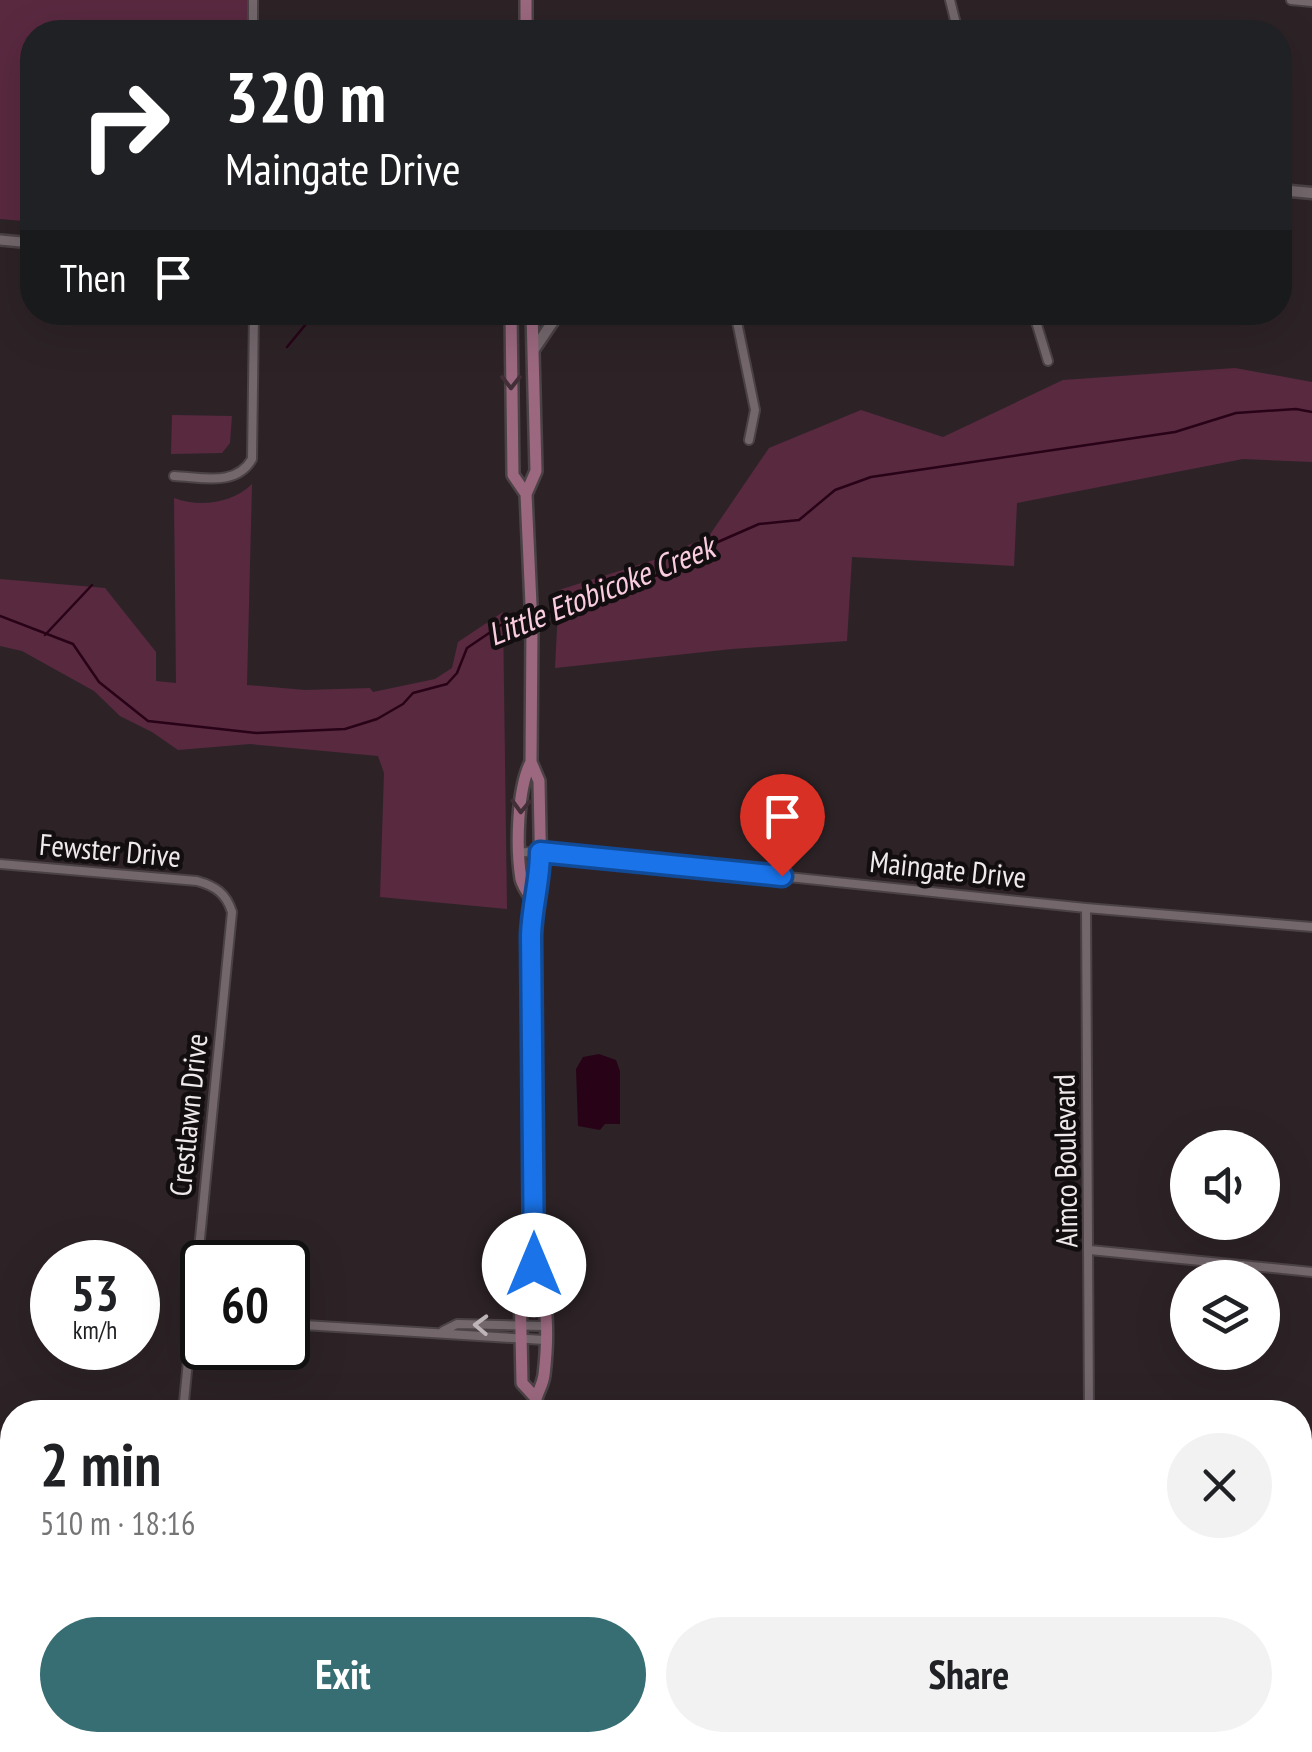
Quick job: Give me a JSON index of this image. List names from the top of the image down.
{
  "streets": {
    "street": [
      "Fewster Drive",
      "Maingate Drive",
      "Crestlawn Drive",
      "Aimco Boulevard"
    ]
  },
  "crossings": [
    ["Fewster Drive", "Crestlawn Drive"],
    ["Maingate Drive", "Aimco Boulevard"]
  ],
  "water": ["Little Etobicoke Creek"],
  "page": {
    "turn": ["320 m", "Maingate Drive"],
    "then": "Then",
    "speed": "53 km/h",
    "limit": "60",
    "heading": ["2 min", "510 m · 18:16"],
    "buttons": ["Exit", "Share"]
  }
}
